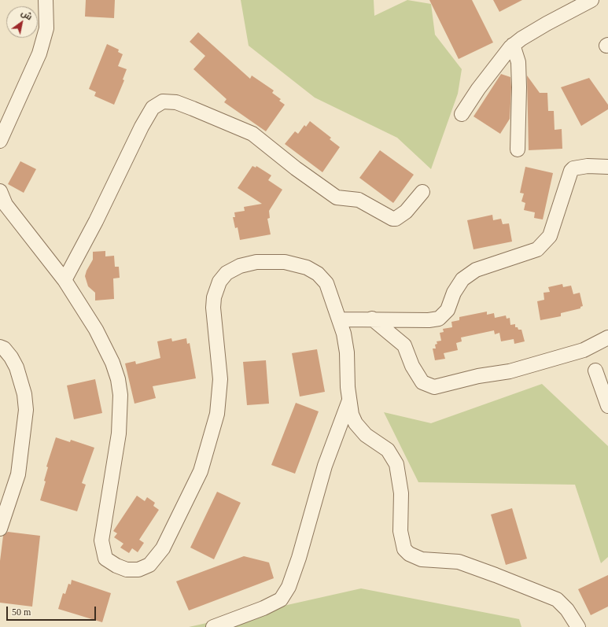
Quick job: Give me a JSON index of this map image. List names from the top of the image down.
{
  "scale_bar": "50 m",
  "north": "top right"
}
